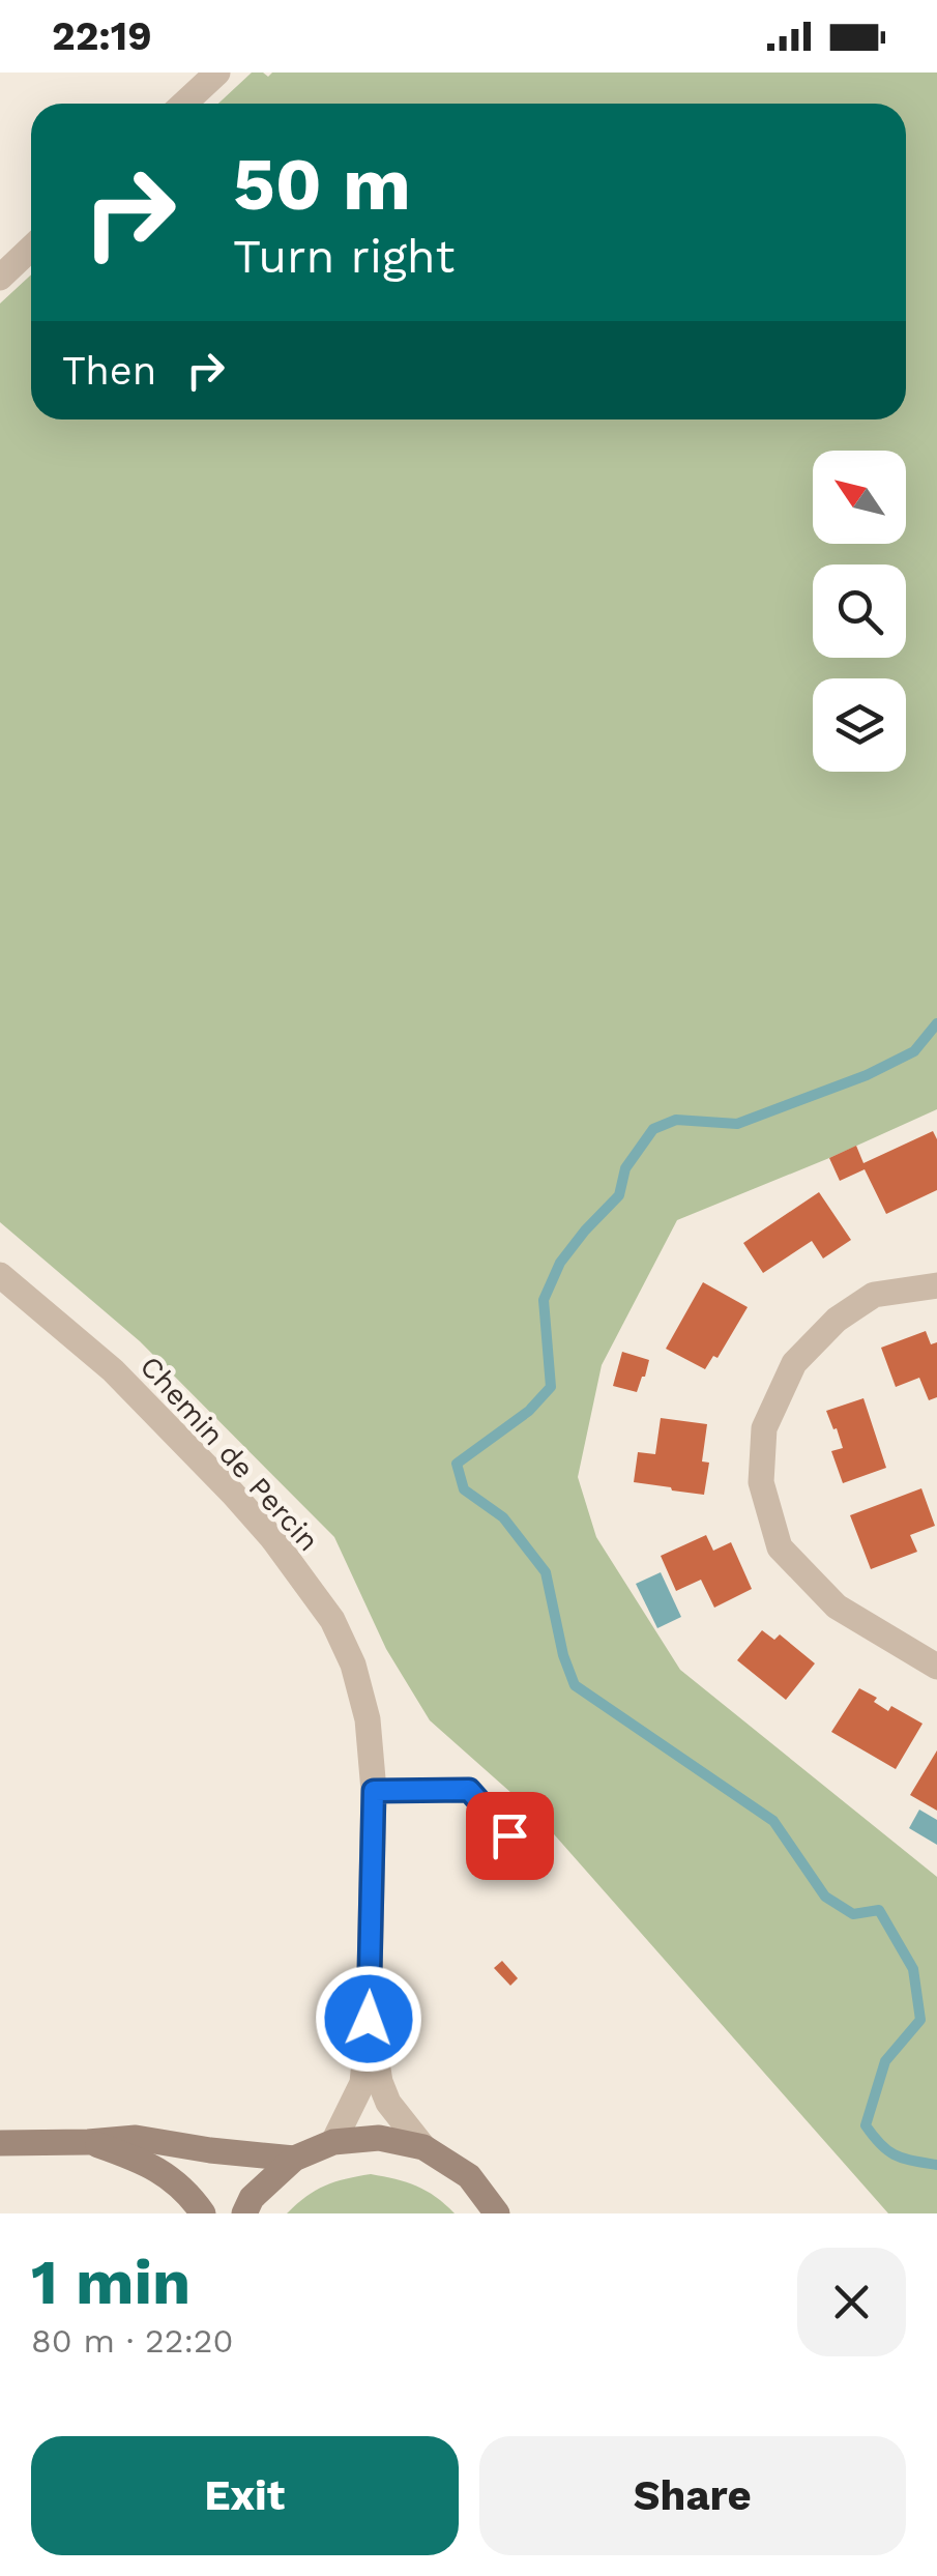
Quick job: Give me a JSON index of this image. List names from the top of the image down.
{
  "streets": {
    "street": ["Chemin de Percin"]
  },
  "north": "top left",
  "page": {
    "status": "22:19",
    "turn": ["50 m", "Turn right"],
    "then": "Then",
    "heading": ["1 min", "80 m · 22:20"],
    "buttons": ["Exit", "Share"]
  }
}
